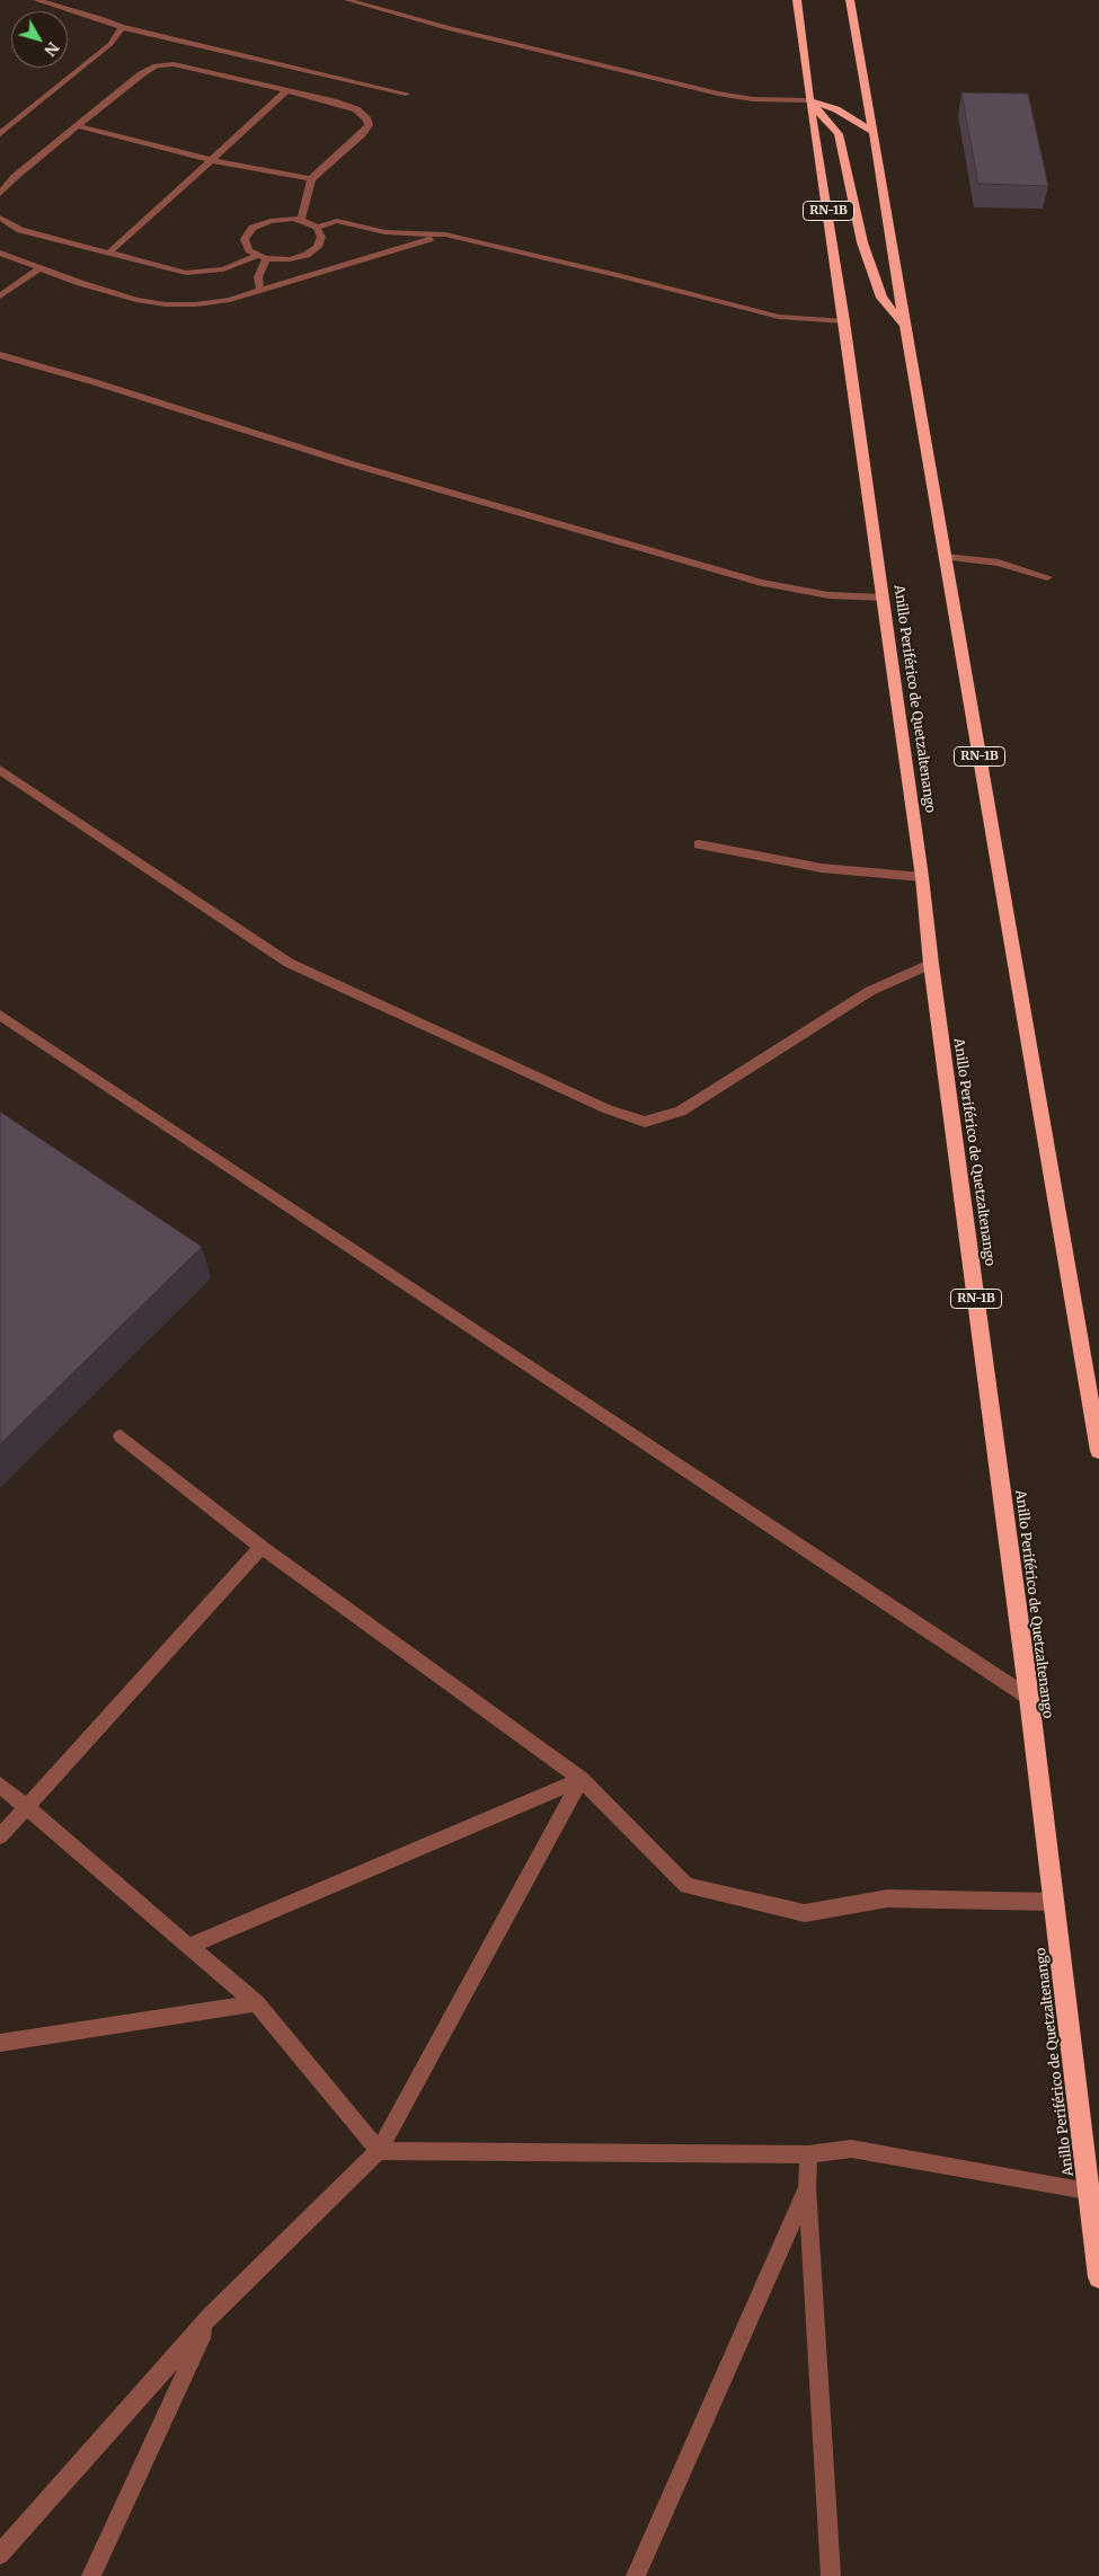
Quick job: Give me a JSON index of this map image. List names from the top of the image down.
{
  "streets": {
    "highway": ["RN-1B", "Anillo Periférico de Quetzaltenango"]
  },
  "north": "bottom right"
}
